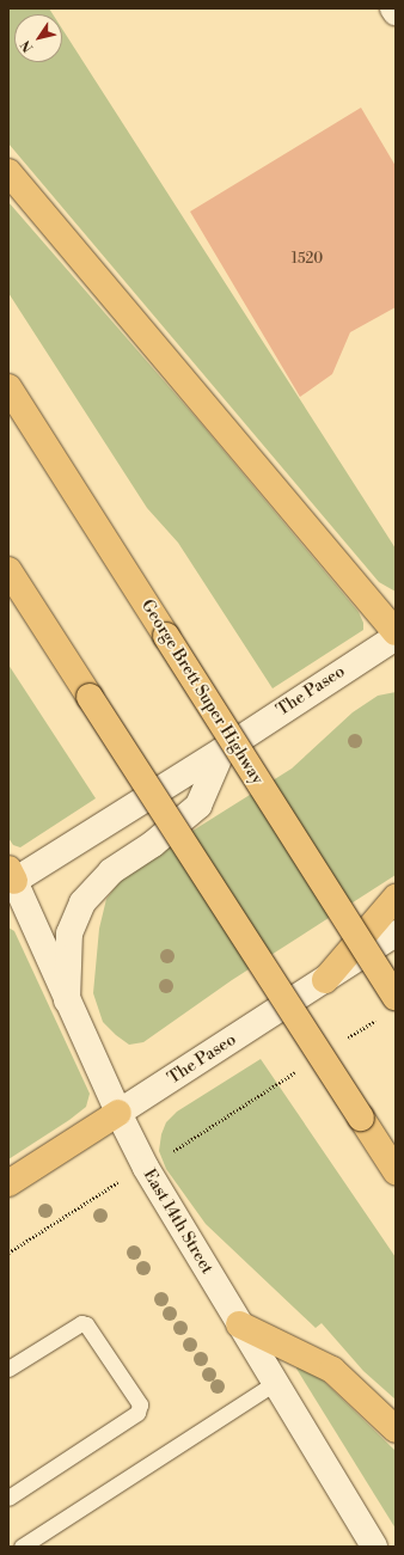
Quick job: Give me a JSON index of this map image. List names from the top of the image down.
{
  "streets": {
    "main road": ["The Paseo", "George Brett Super Highway", "East 14th Street"]
  },
  "crossings": [
    ["The Paseo", "East 14th Street"]
  ],
  "house_numbers": ["1520"],
  "north": "bottom left"
}
